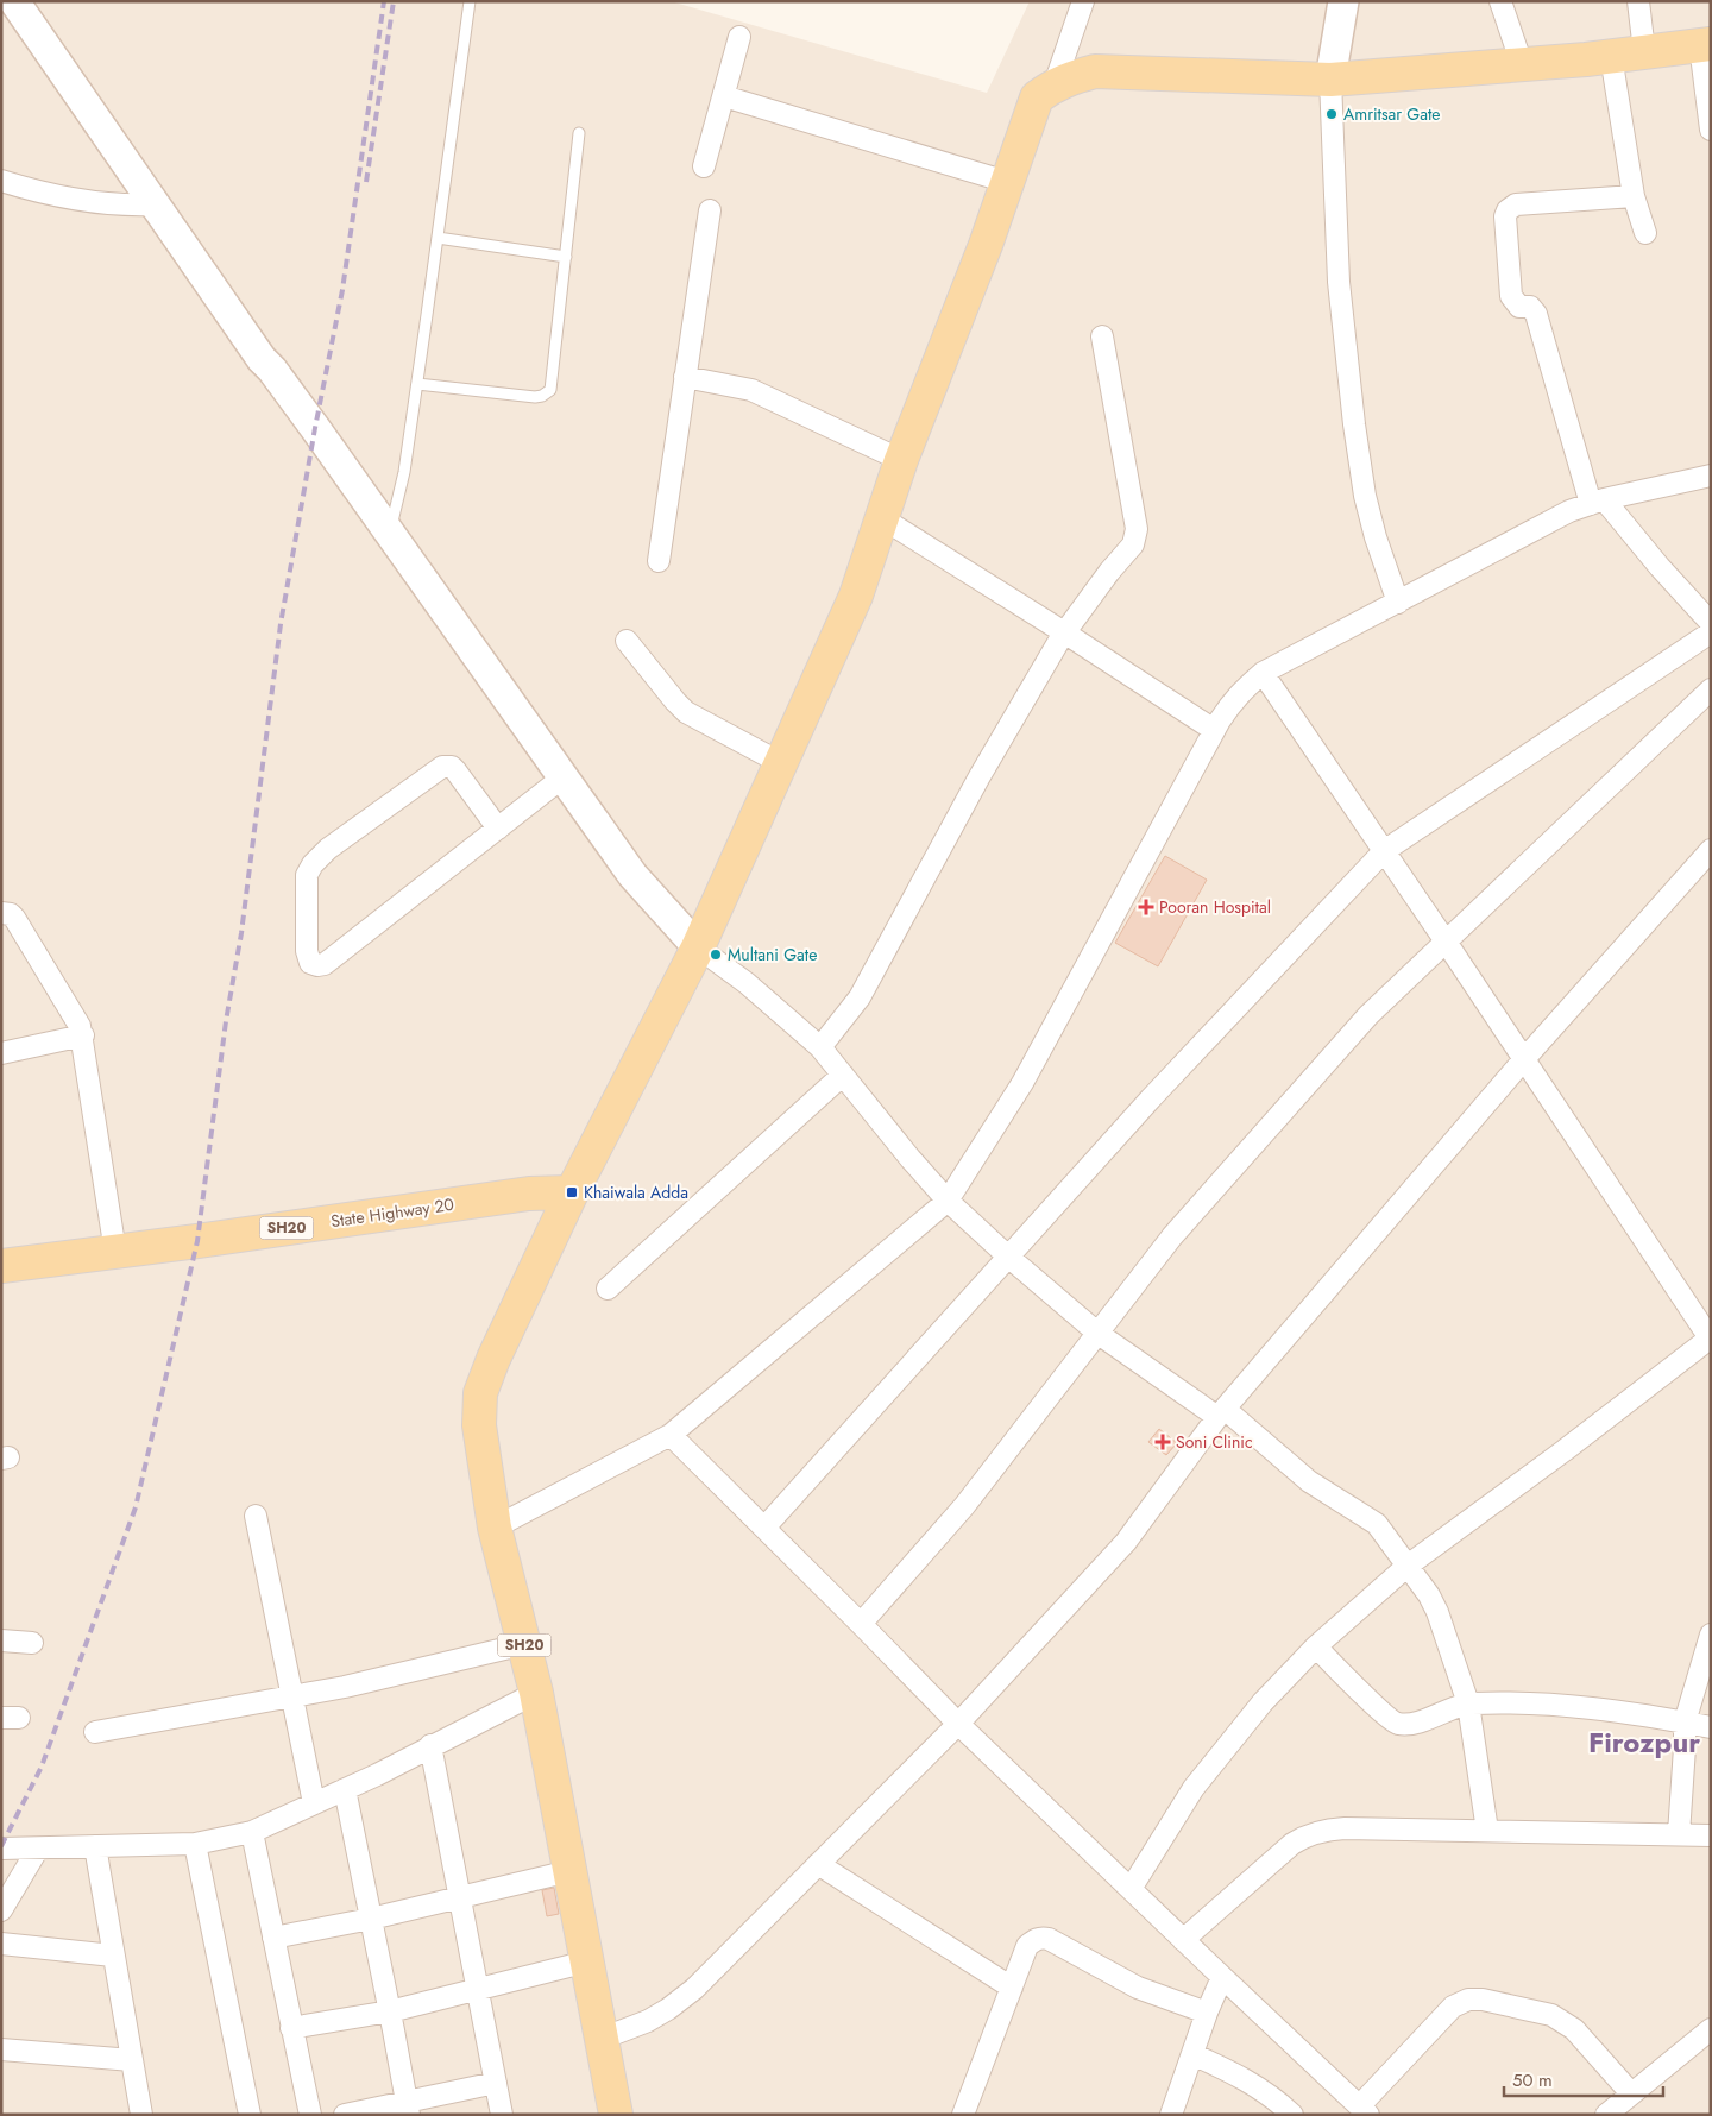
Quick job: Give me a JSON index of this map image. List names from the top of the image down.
{
  "streets": {
    "main road": ["State Highway 20", "SH20"]
  },
  "crossings": [
    ["State Highway 20", "SH20"]
  ],
  "districts": ["Firozpur"],
  "places": {
    "other": ["Amritsar Gate", "Multani Gate"],
    "health": ["Pooran Hospital", "Soni Clinic"],
    "transit": ["Khaiwala Adda"]
  },
  "scale_bar": "50 m"
}
